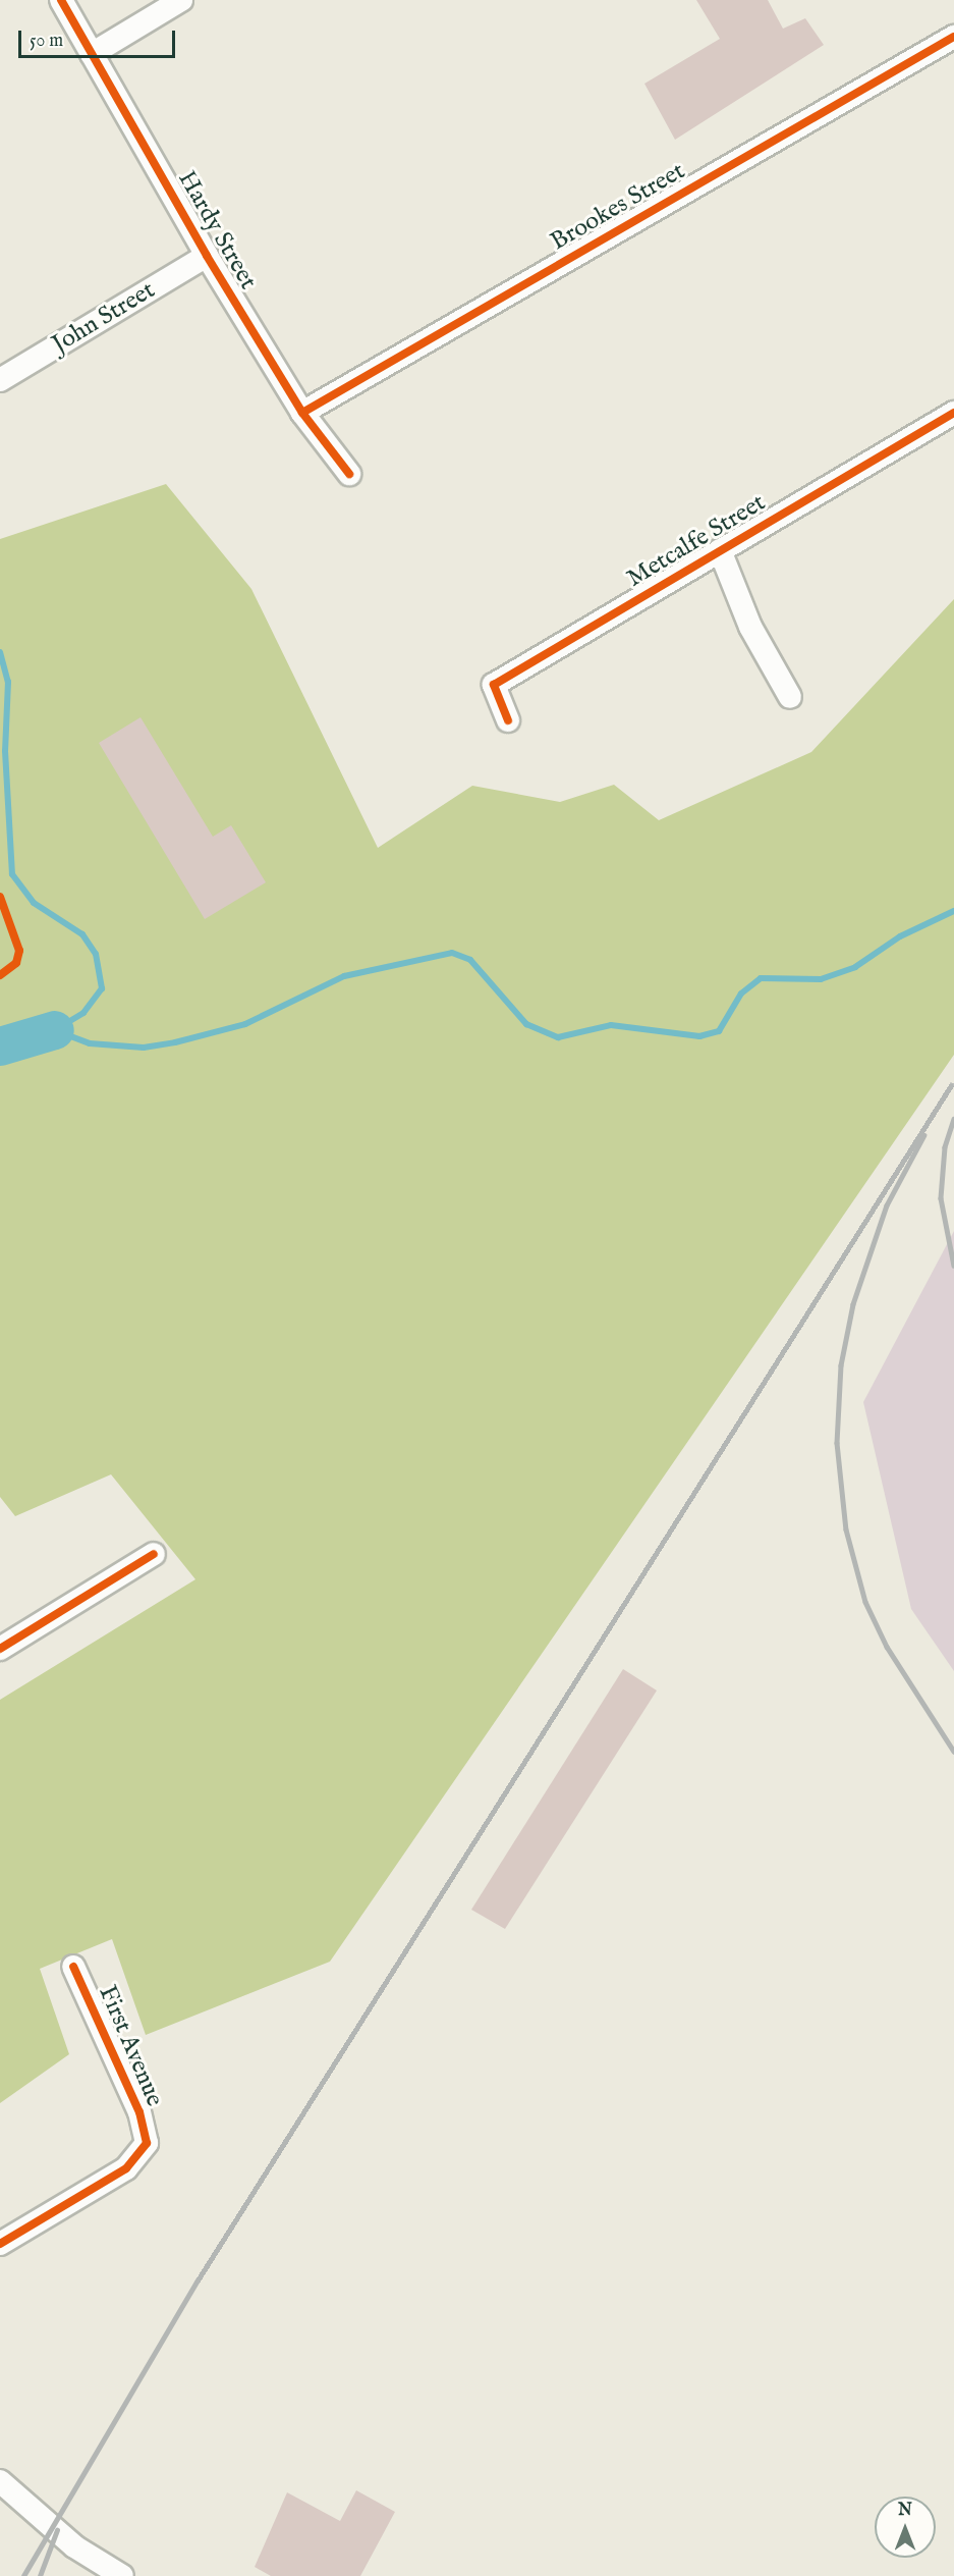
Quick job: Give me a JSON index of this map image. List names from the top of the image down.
{
  "streets": {
    "street": [
      "Brookes Street",
      "Hardy Street",
      "John Street",
      "Metcalfe Street",
      "First Avenue"
    ]
  },
  "crossings": [
    ["Brookes Street", "Hardy Street"],
    ["Hardy Street", "John Street"]
  ],
  "scale_bar": "50 m",
  "north": "top"
}
